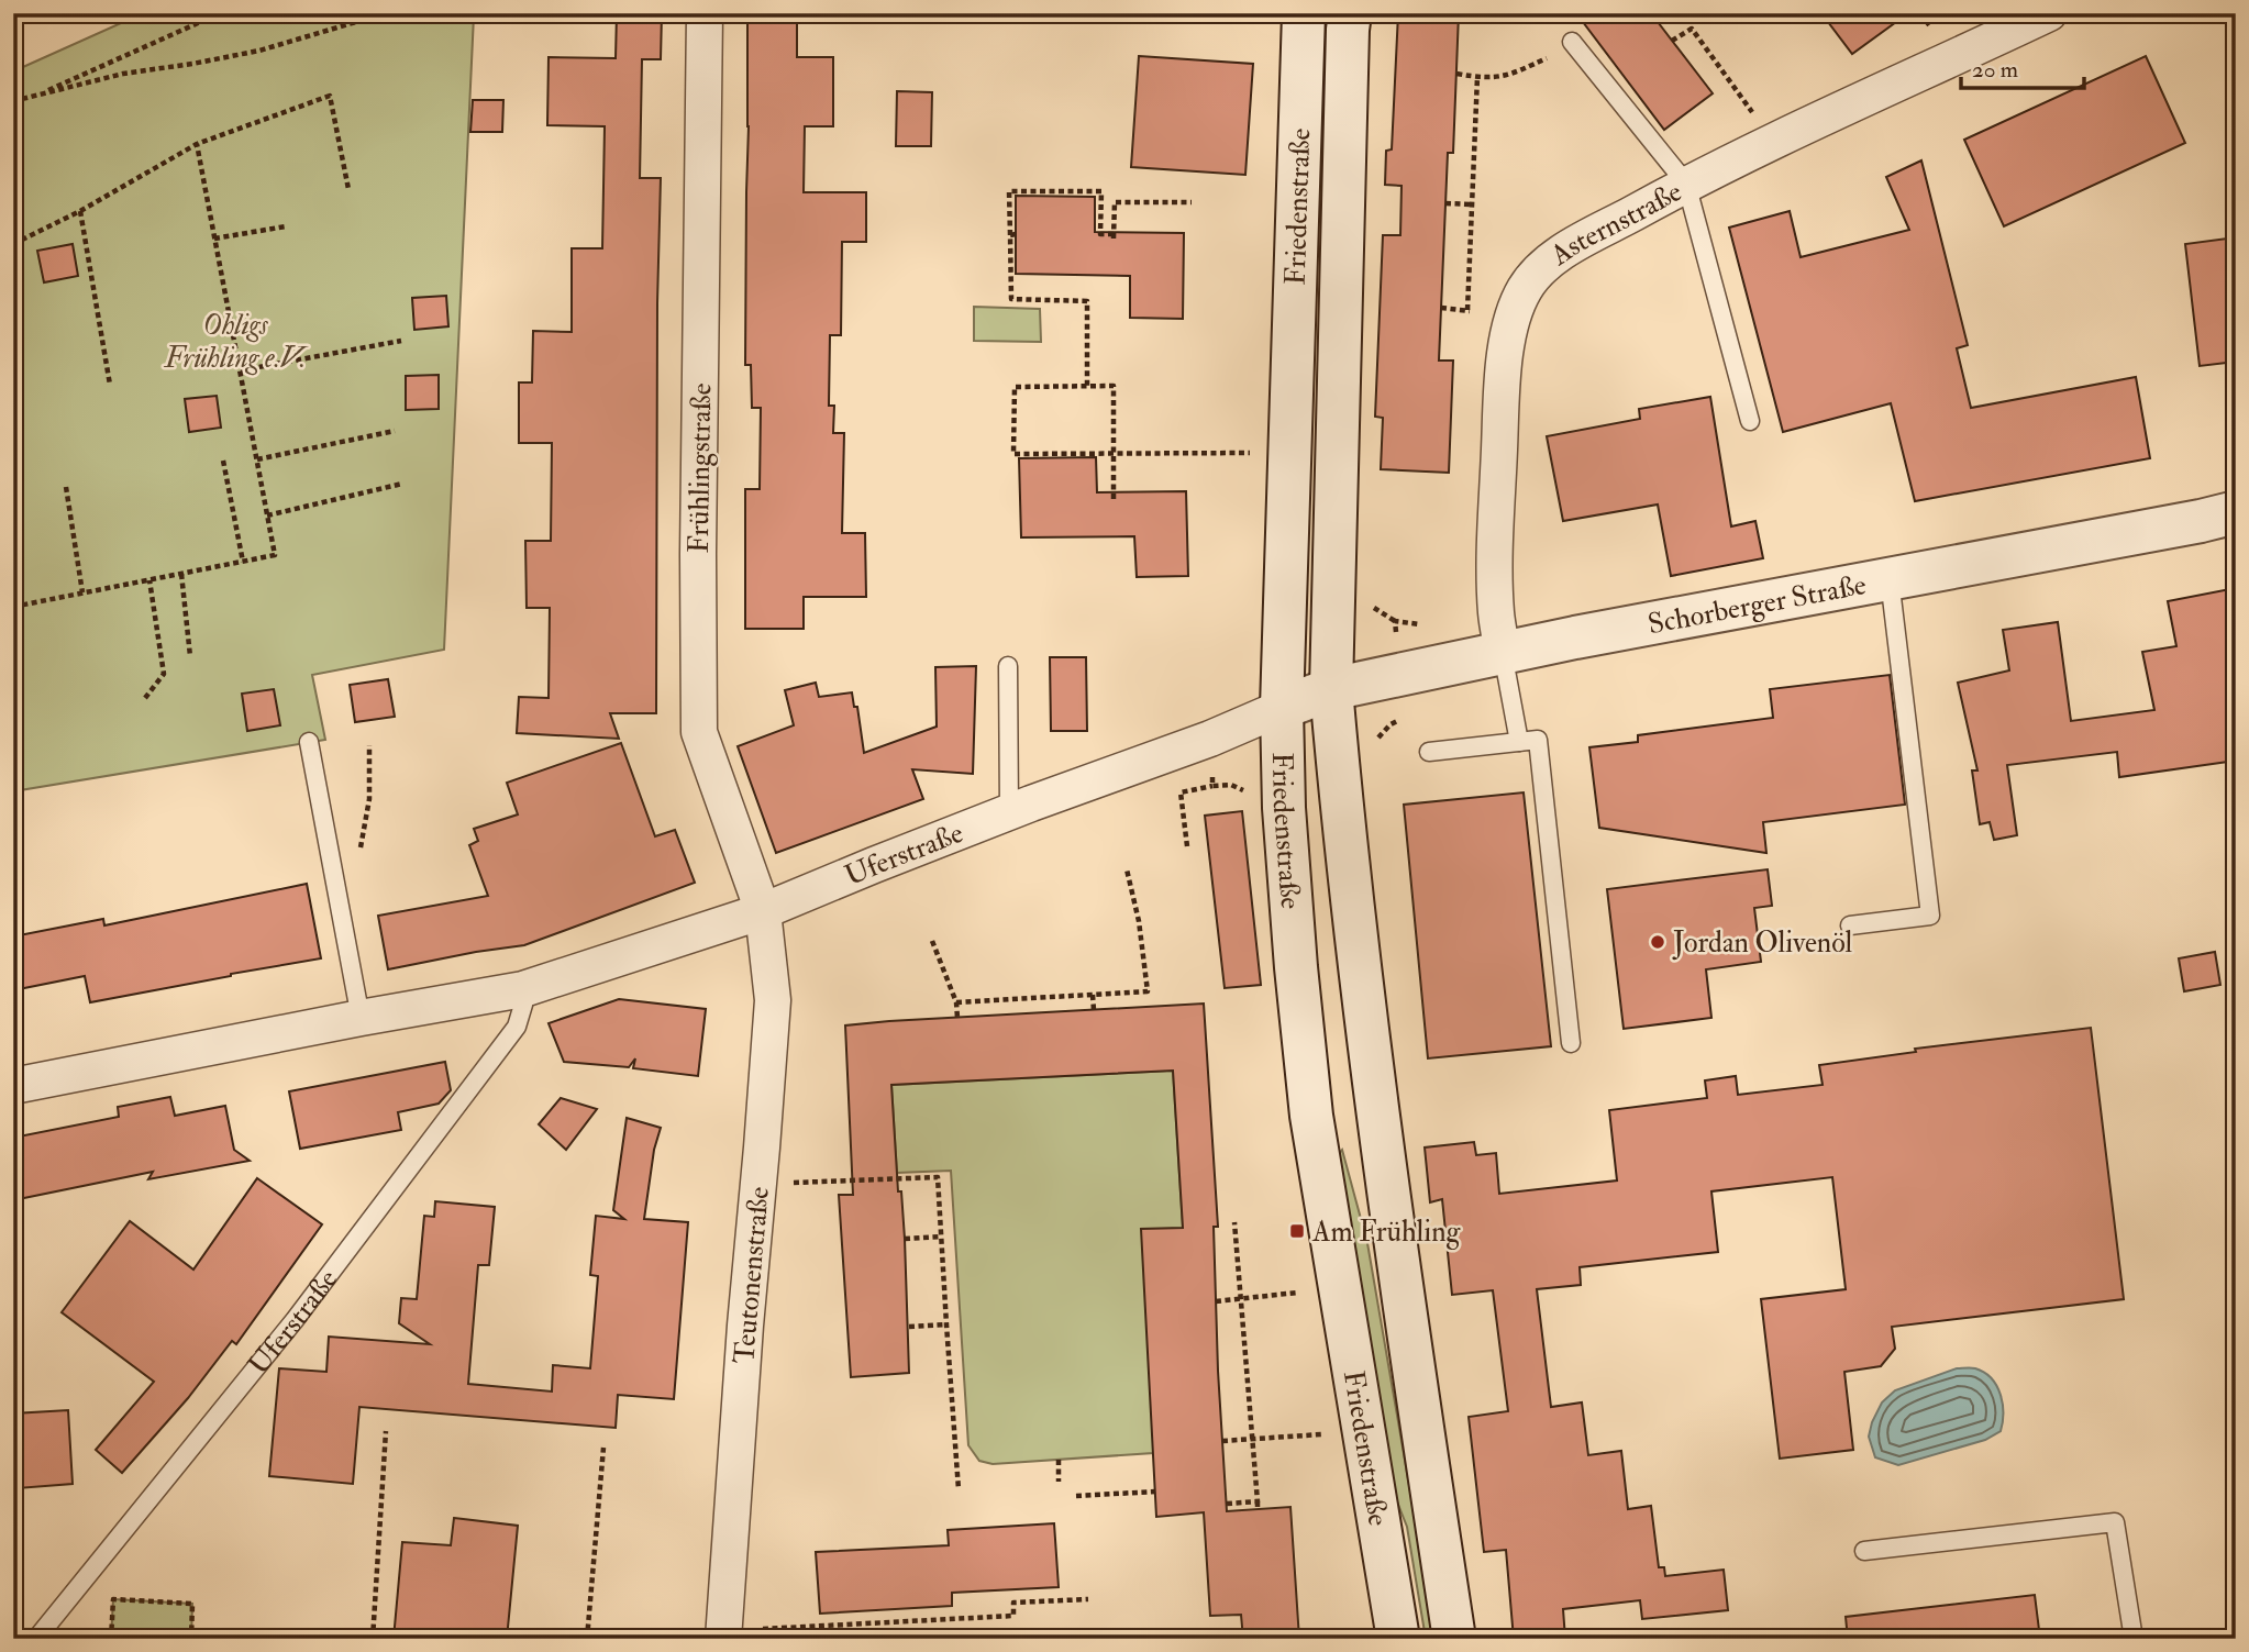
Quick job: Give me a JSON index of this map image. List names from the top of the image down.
{
  "streets": {
    "main road": ["Friedenstraße", "Schorberger Straße"],
    "street": [
      "Asternstraße",
      "Frühlingstraße",
      "Uferstraße",
      "Teutonenstraße"
    ]
  },
  "crossings": [
    ["Friedenstraße", "Schorberger Straße"],
    ["Friedenstraße", "Uferstraße"],
    ["Asternstraße", "Schorberger Straße"],
    ["Frühlingstraße", "Uferstraße"],
    ["Frühlingstraße", "Teutonenstraße"],
    ["Schorberger Straße", "Uferstraße"],
    ["Uferstraße", "Teutonenstraße"]
  ],
  "parks": ["Ohligs Frühling e.V."],
  "places": {
    "other": ["Jordan Olivenöl"],
    "transit": ["Am Frühling"]
  },
  "scale_bar": "20 m"
}
